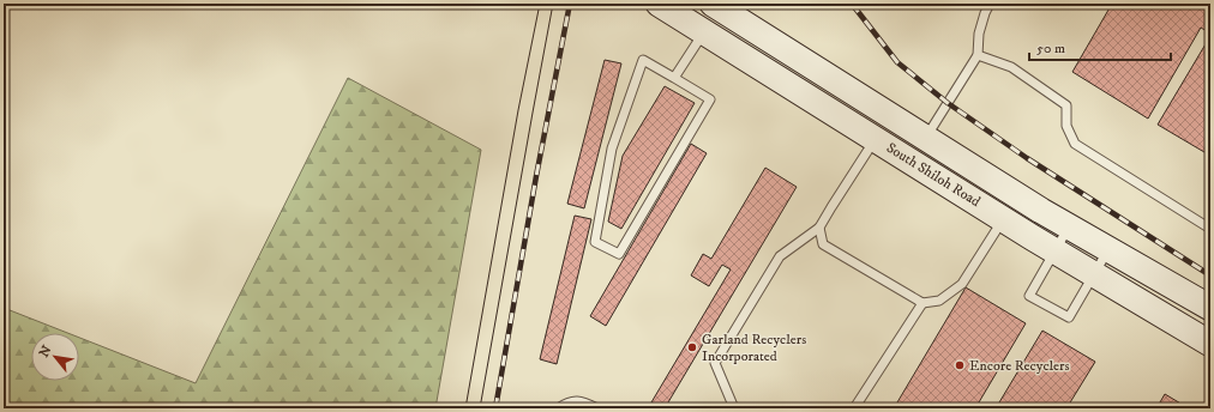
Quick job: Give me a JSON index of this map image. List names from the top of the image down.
{
  "streets": {
    "main road": ["South Shiloh Road"]
  },
  "places": ["Garland Recyclers Incorporated", "Encore Recyclers"],
  "scale_bar": "50 m",
  "north": "top left"
}
